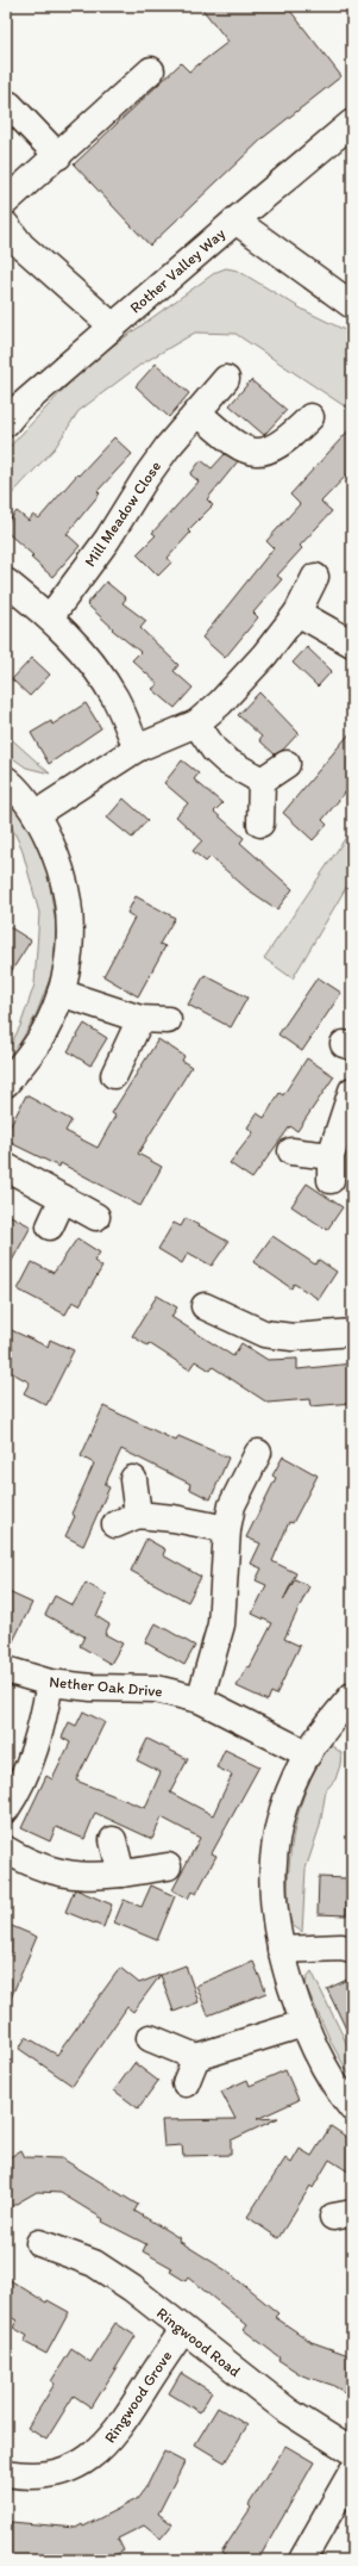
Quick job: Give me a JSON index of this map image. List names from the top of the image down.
{
  "streets": {
    "street": [
      "Rother Valley Way",
      "Mill Meadow Close",
      "Nether Oak Drive",
      "Ringwood Road",
      "Ringwood Grove"
    ]
  },
  "crossings": [
    ["Ringwood Road", "Ringwood Grove"]
  ]
}
